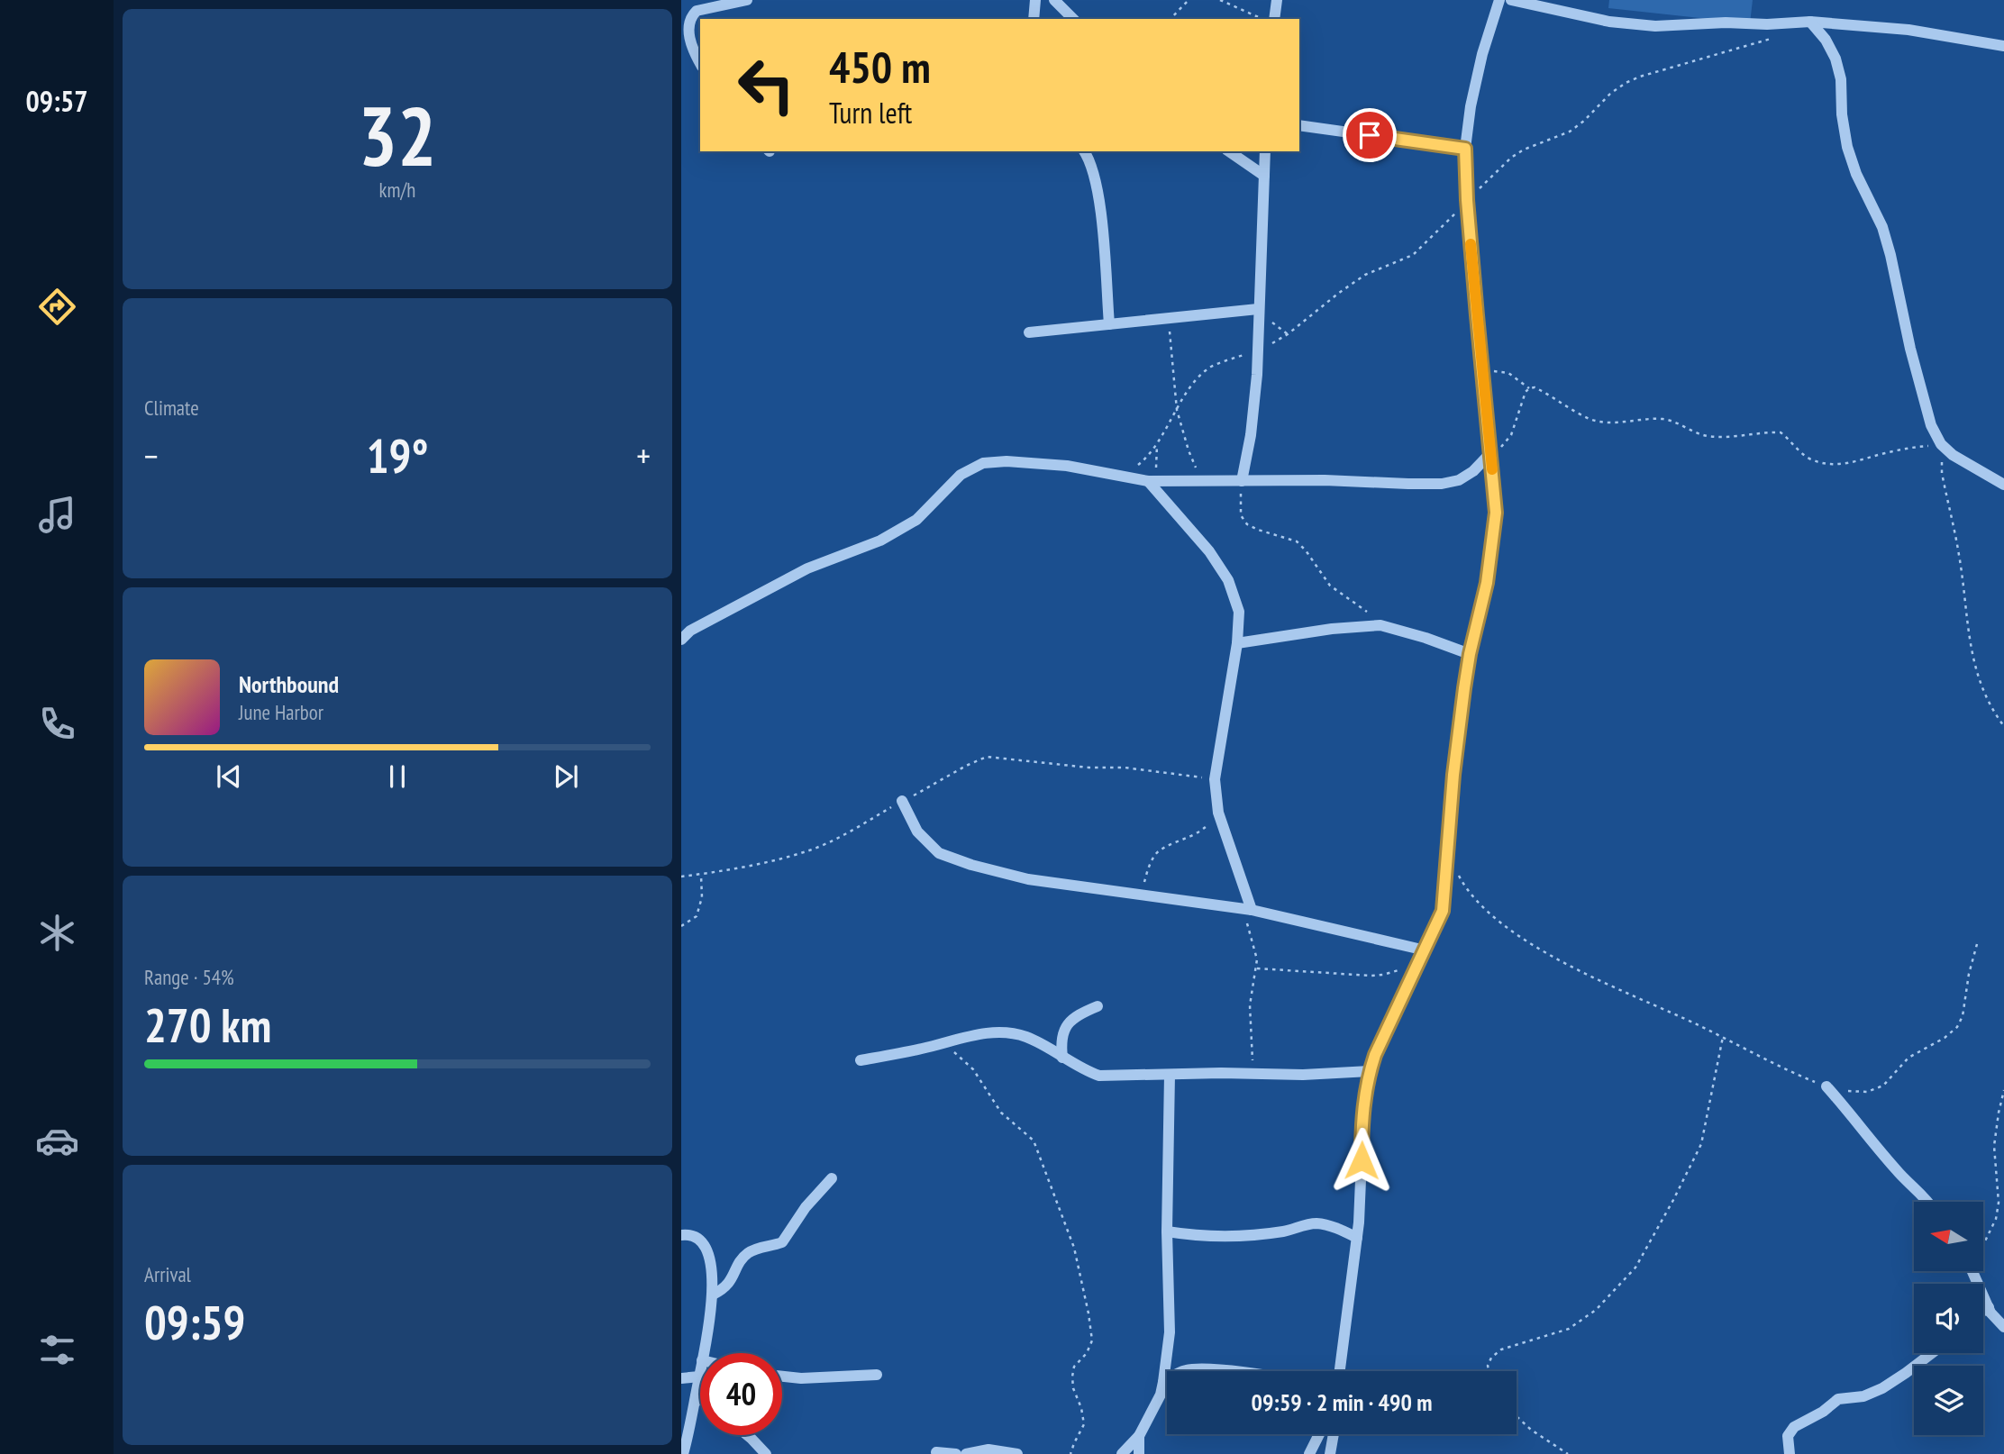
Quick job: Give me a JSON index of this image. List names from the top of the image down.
{
  "north": "left",
  "page": {
    "tabs": "09:57",
    "tile": [
      ["32", "km/h"],
      "Climate",
      ["Range · 54%", "270 km"],
      ["Arrival", "09:59"]
    ],
    "turn": ["450 m", "Turn left"],
    "heat": ["−", "19°", "+"],
    "song": ["Northbound", "June Harbor"],
    "limit": "40",
    "trip": "09:59 · 2 min · 490 m"
  }
}
